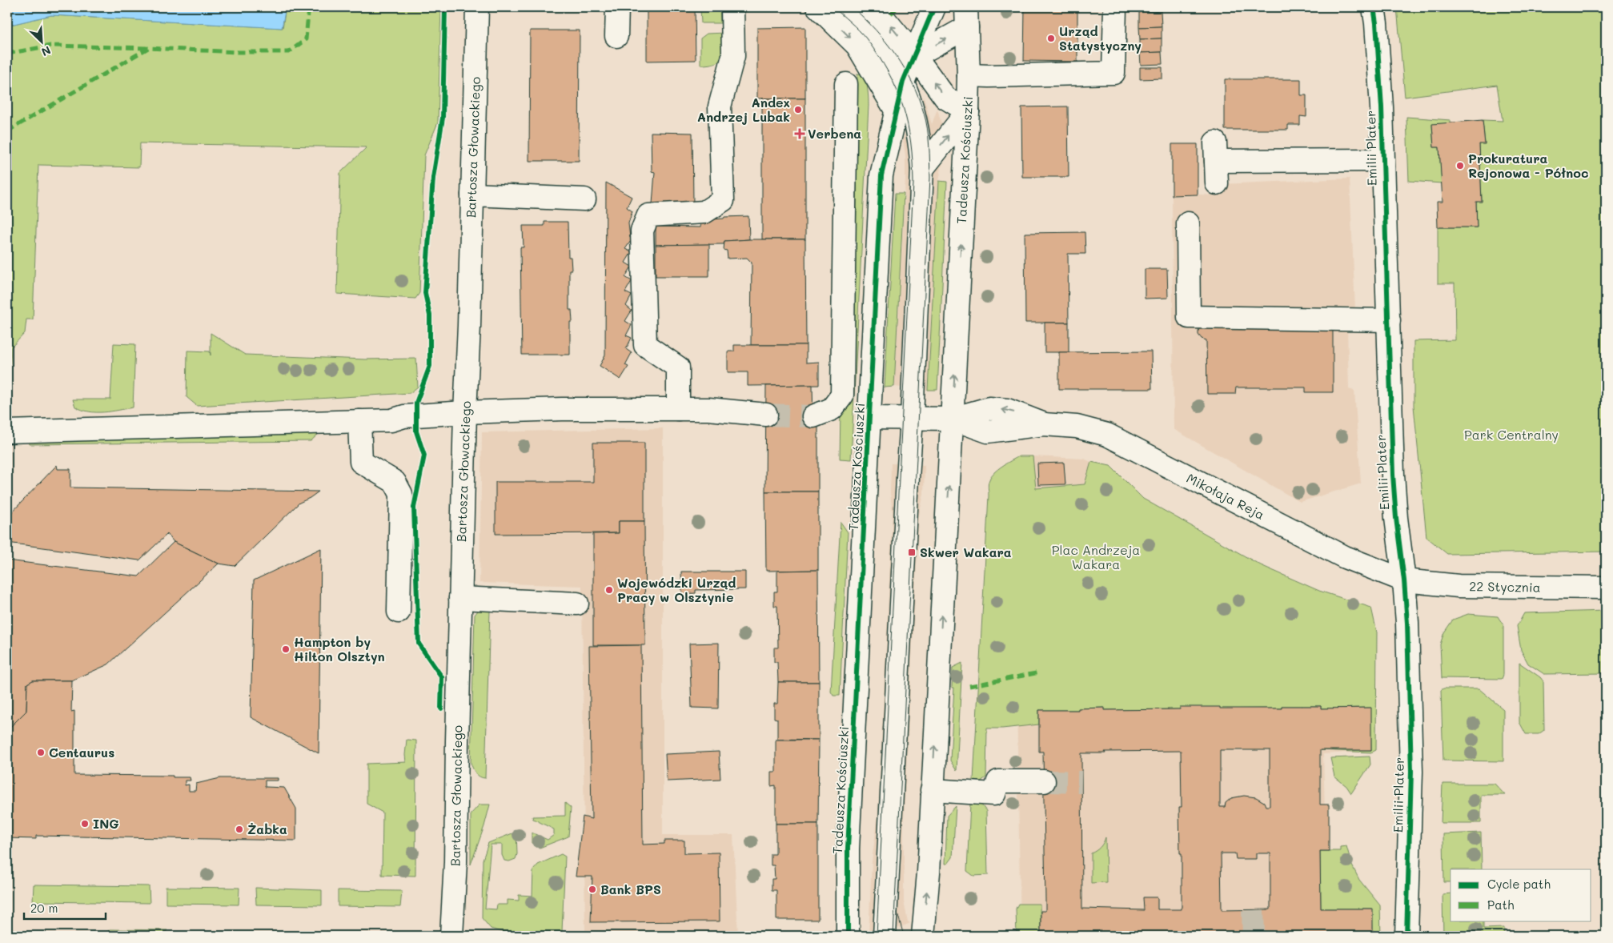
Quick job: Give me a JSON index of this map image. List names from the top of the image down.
{
  "streets": {
    "street": [
      "Bartosza Głowackiego",
      "Emilii Plater",
      "Tadeusza Kościuszki",
      "Mikołaja Reja",
      "22 Stycznia"
    ]
  },
  "crossings": [
    ["Emilii Plater", "Mikołaja Reja"],
    ["Emilii Plater", "22 Stycznia"],
    ["Tadeusza Kościuszki", "Mikołaja Reja"],
    ["Mikołaja Reja", "22 Stycznia"]
  ],
  "parks": ["Park Centralny", "Plac Andrzeja Wakara"],
  "places": {
    "other": [
      "Urząd Statystyczny",
      "Andex Andrzej Lubak",
      "Prokuratura Rejonowa - Północ",
      "Wojewódzki Urząd Pracy w Olsztynie",
      "Hampton by Hilton Olsztyn",
      "Centaurus",
      "ING",
      "Żabka",
      "Bank BPS"
    ],
    "health": ["Verbena"],
    "transit": ["Skwer Wakara"]
  },
  "legend": ["Cycle path", "Path"],
  "scale_bar": "20 m",
  "north": "bottom right"
}
